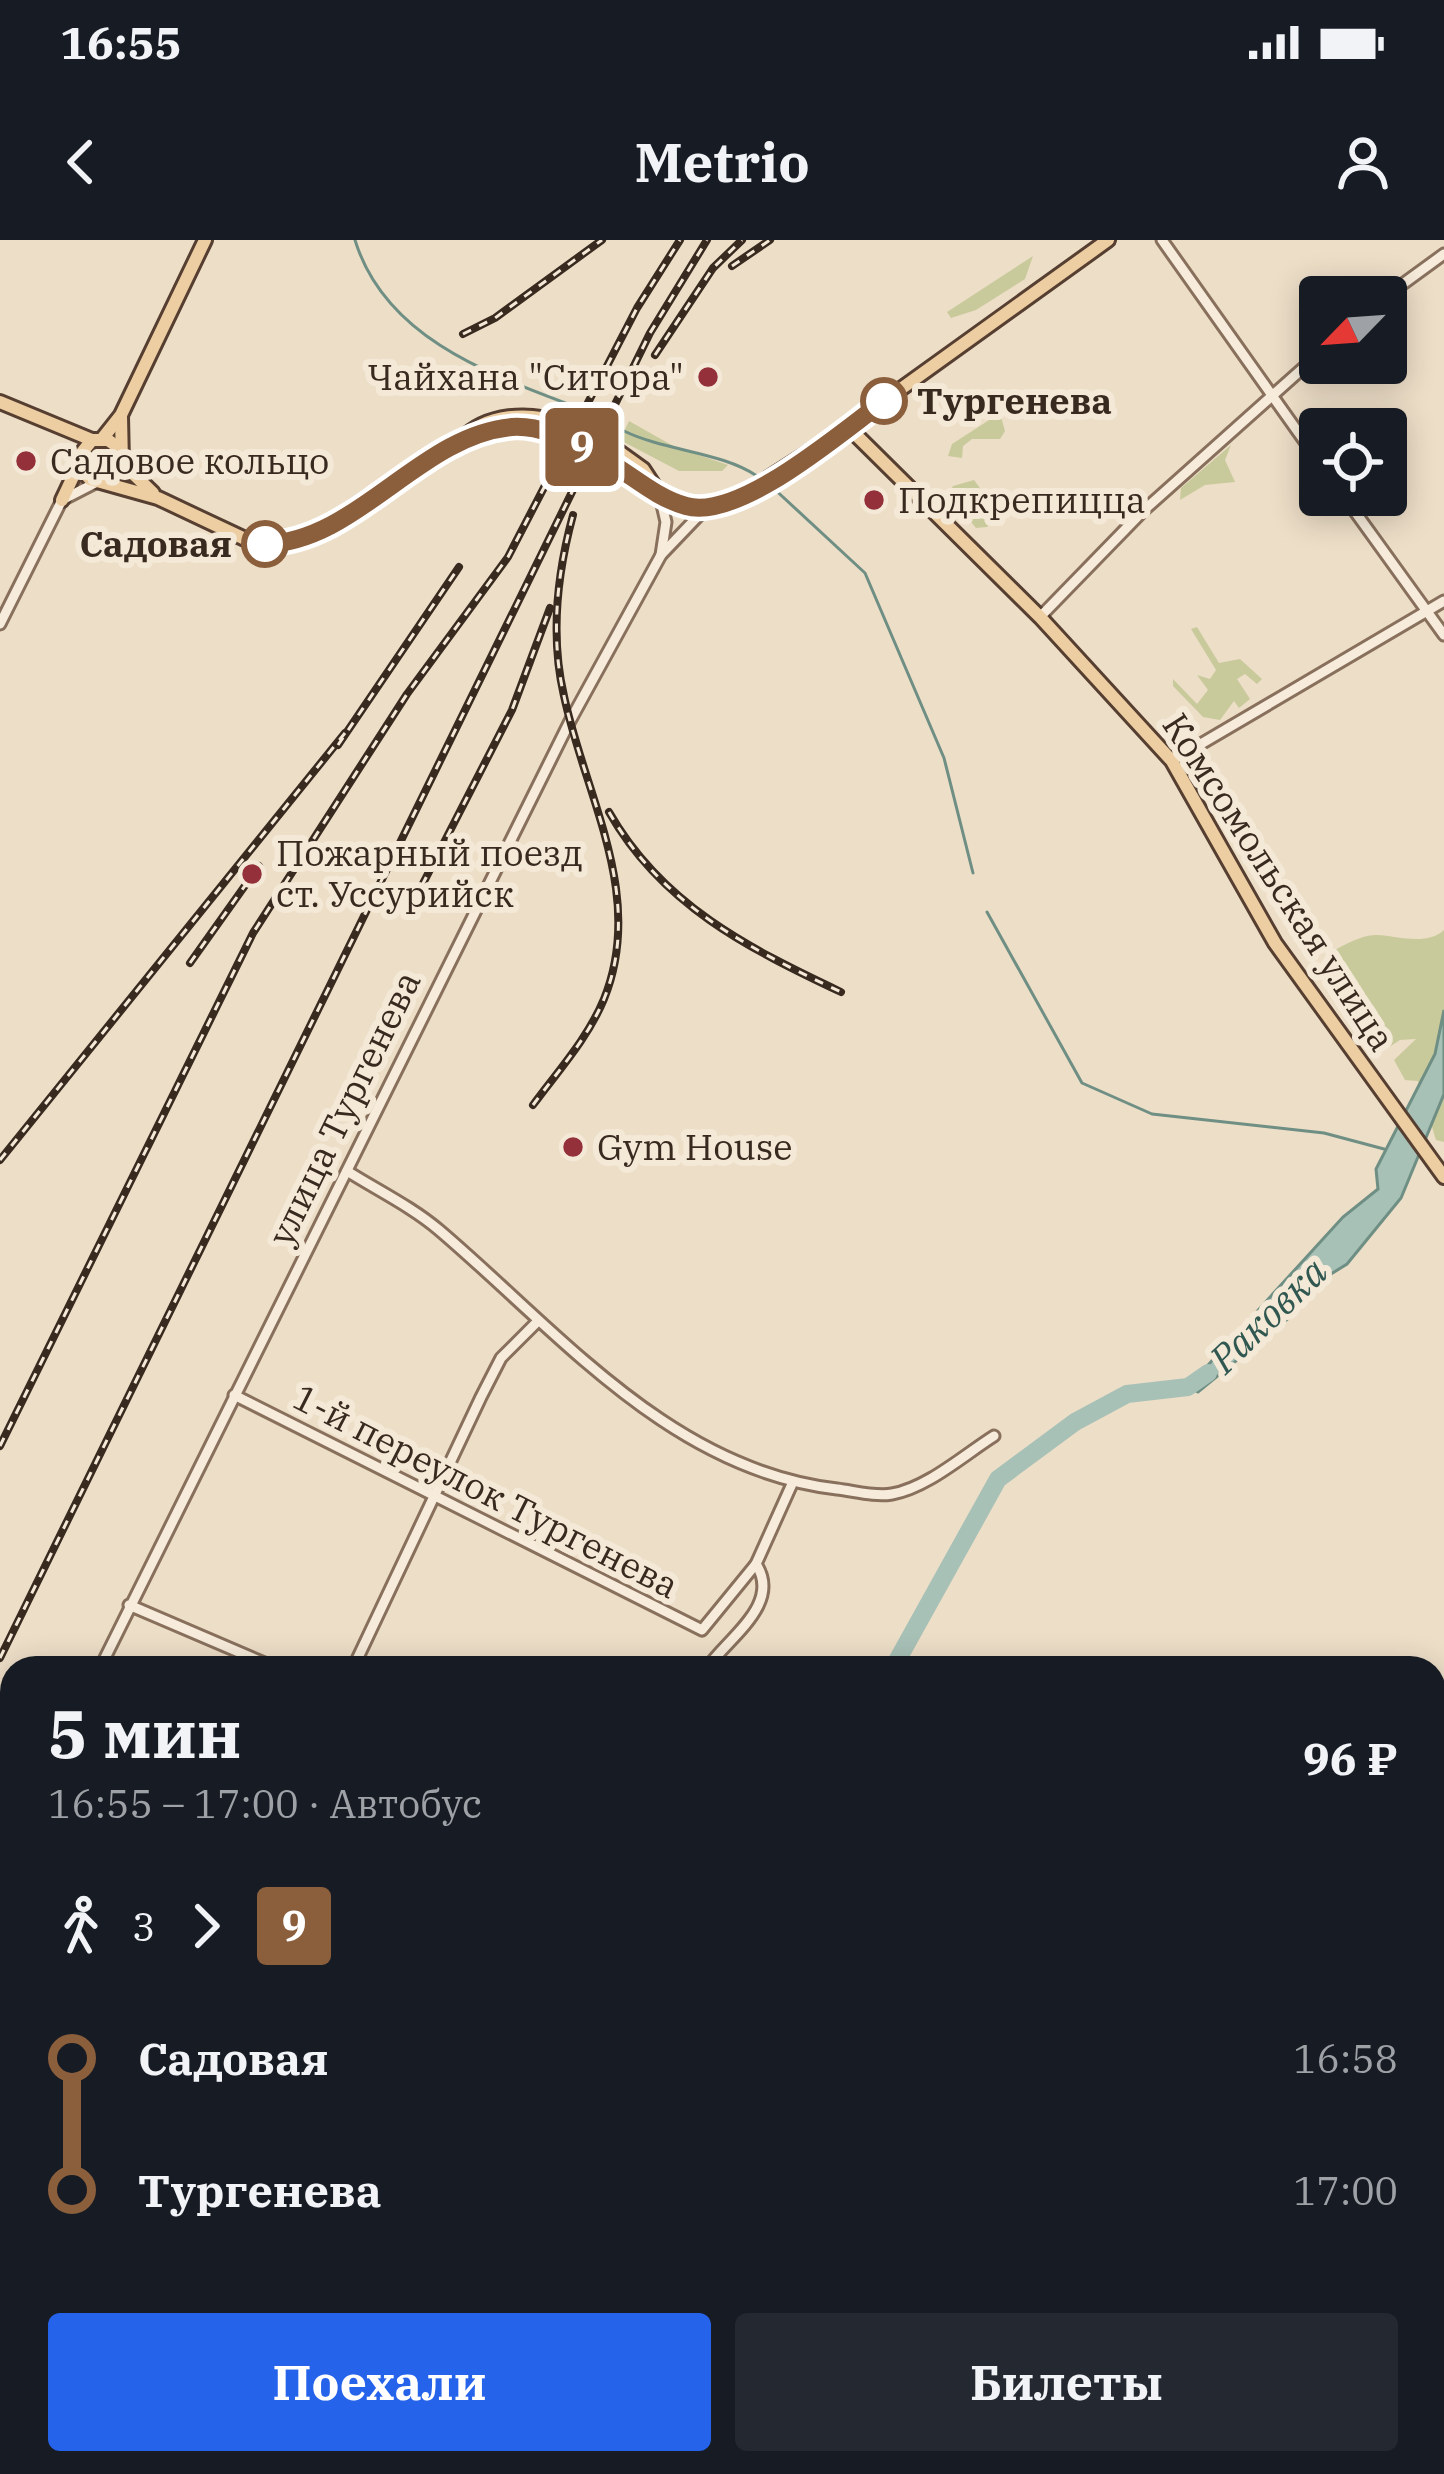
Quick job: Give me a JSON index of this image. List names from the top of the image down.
{
  "streets": {
    "main road": ["Комсомольская улица"],
    "street": ["улица Тургенева", "1-й переулок Тургенева"]
  },
  "crossings": [
    ["улица Тургенева", "1-й переулок Тургенева"]
  ],
  "water": ["Раковка"],
  "places": [
    "Чайхана \"Ситора\"",
    "Тургенева",
    "Садовое кольцо",
    "Подкрепицца",
    "Садовая",
    "Пожарный поезд ст. Уссурийск",
    "Gym House"
  ],
  "lines": ["bus line 9"],
  "north": "bottom left",
  "page": {
    "status": "16:55",
    "header": "Metrio",
    "on_map": "9",
    "heading": ["5 мин", "16:55 – 17:00 · Автобус", "96 ₽"],
    "legs": ["3", "9"],
    "list": [
      {
        "name": "Садовая",
        "value": "16:58"
      },
      {
        "name": "Тургенева",
        "value": "17:00"
      }
    ],
    "buttons": ["Поехали", "Билеты"]
  }
}
